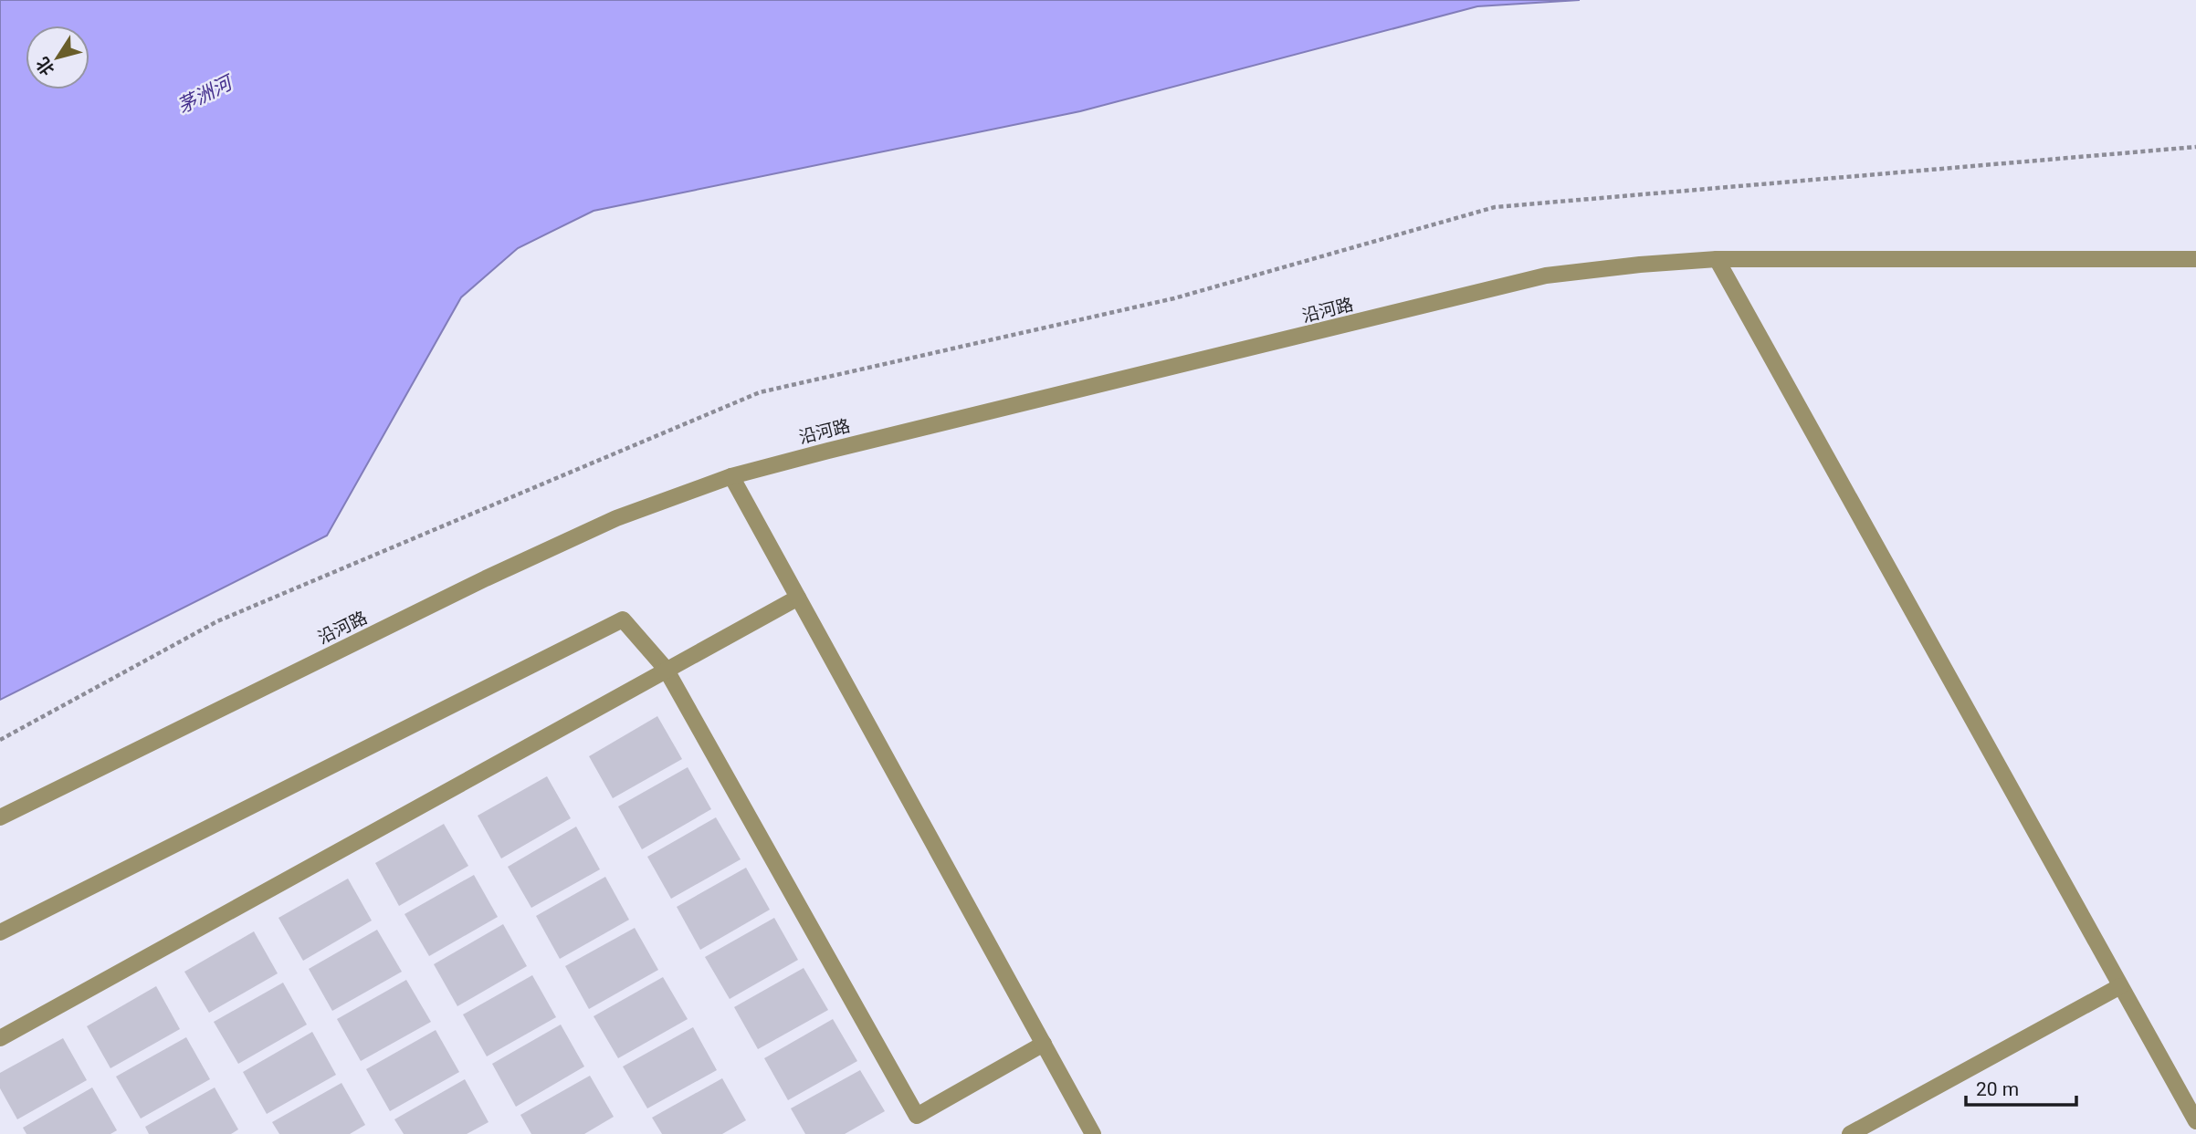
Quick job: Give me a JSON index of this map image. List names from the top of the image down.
{
  "streets": {
    "street": ["沿河路"]
  },
  "water": ["茅洲河"],
  "scale_bar": "20 m",
  "north": "bottom left"
}
